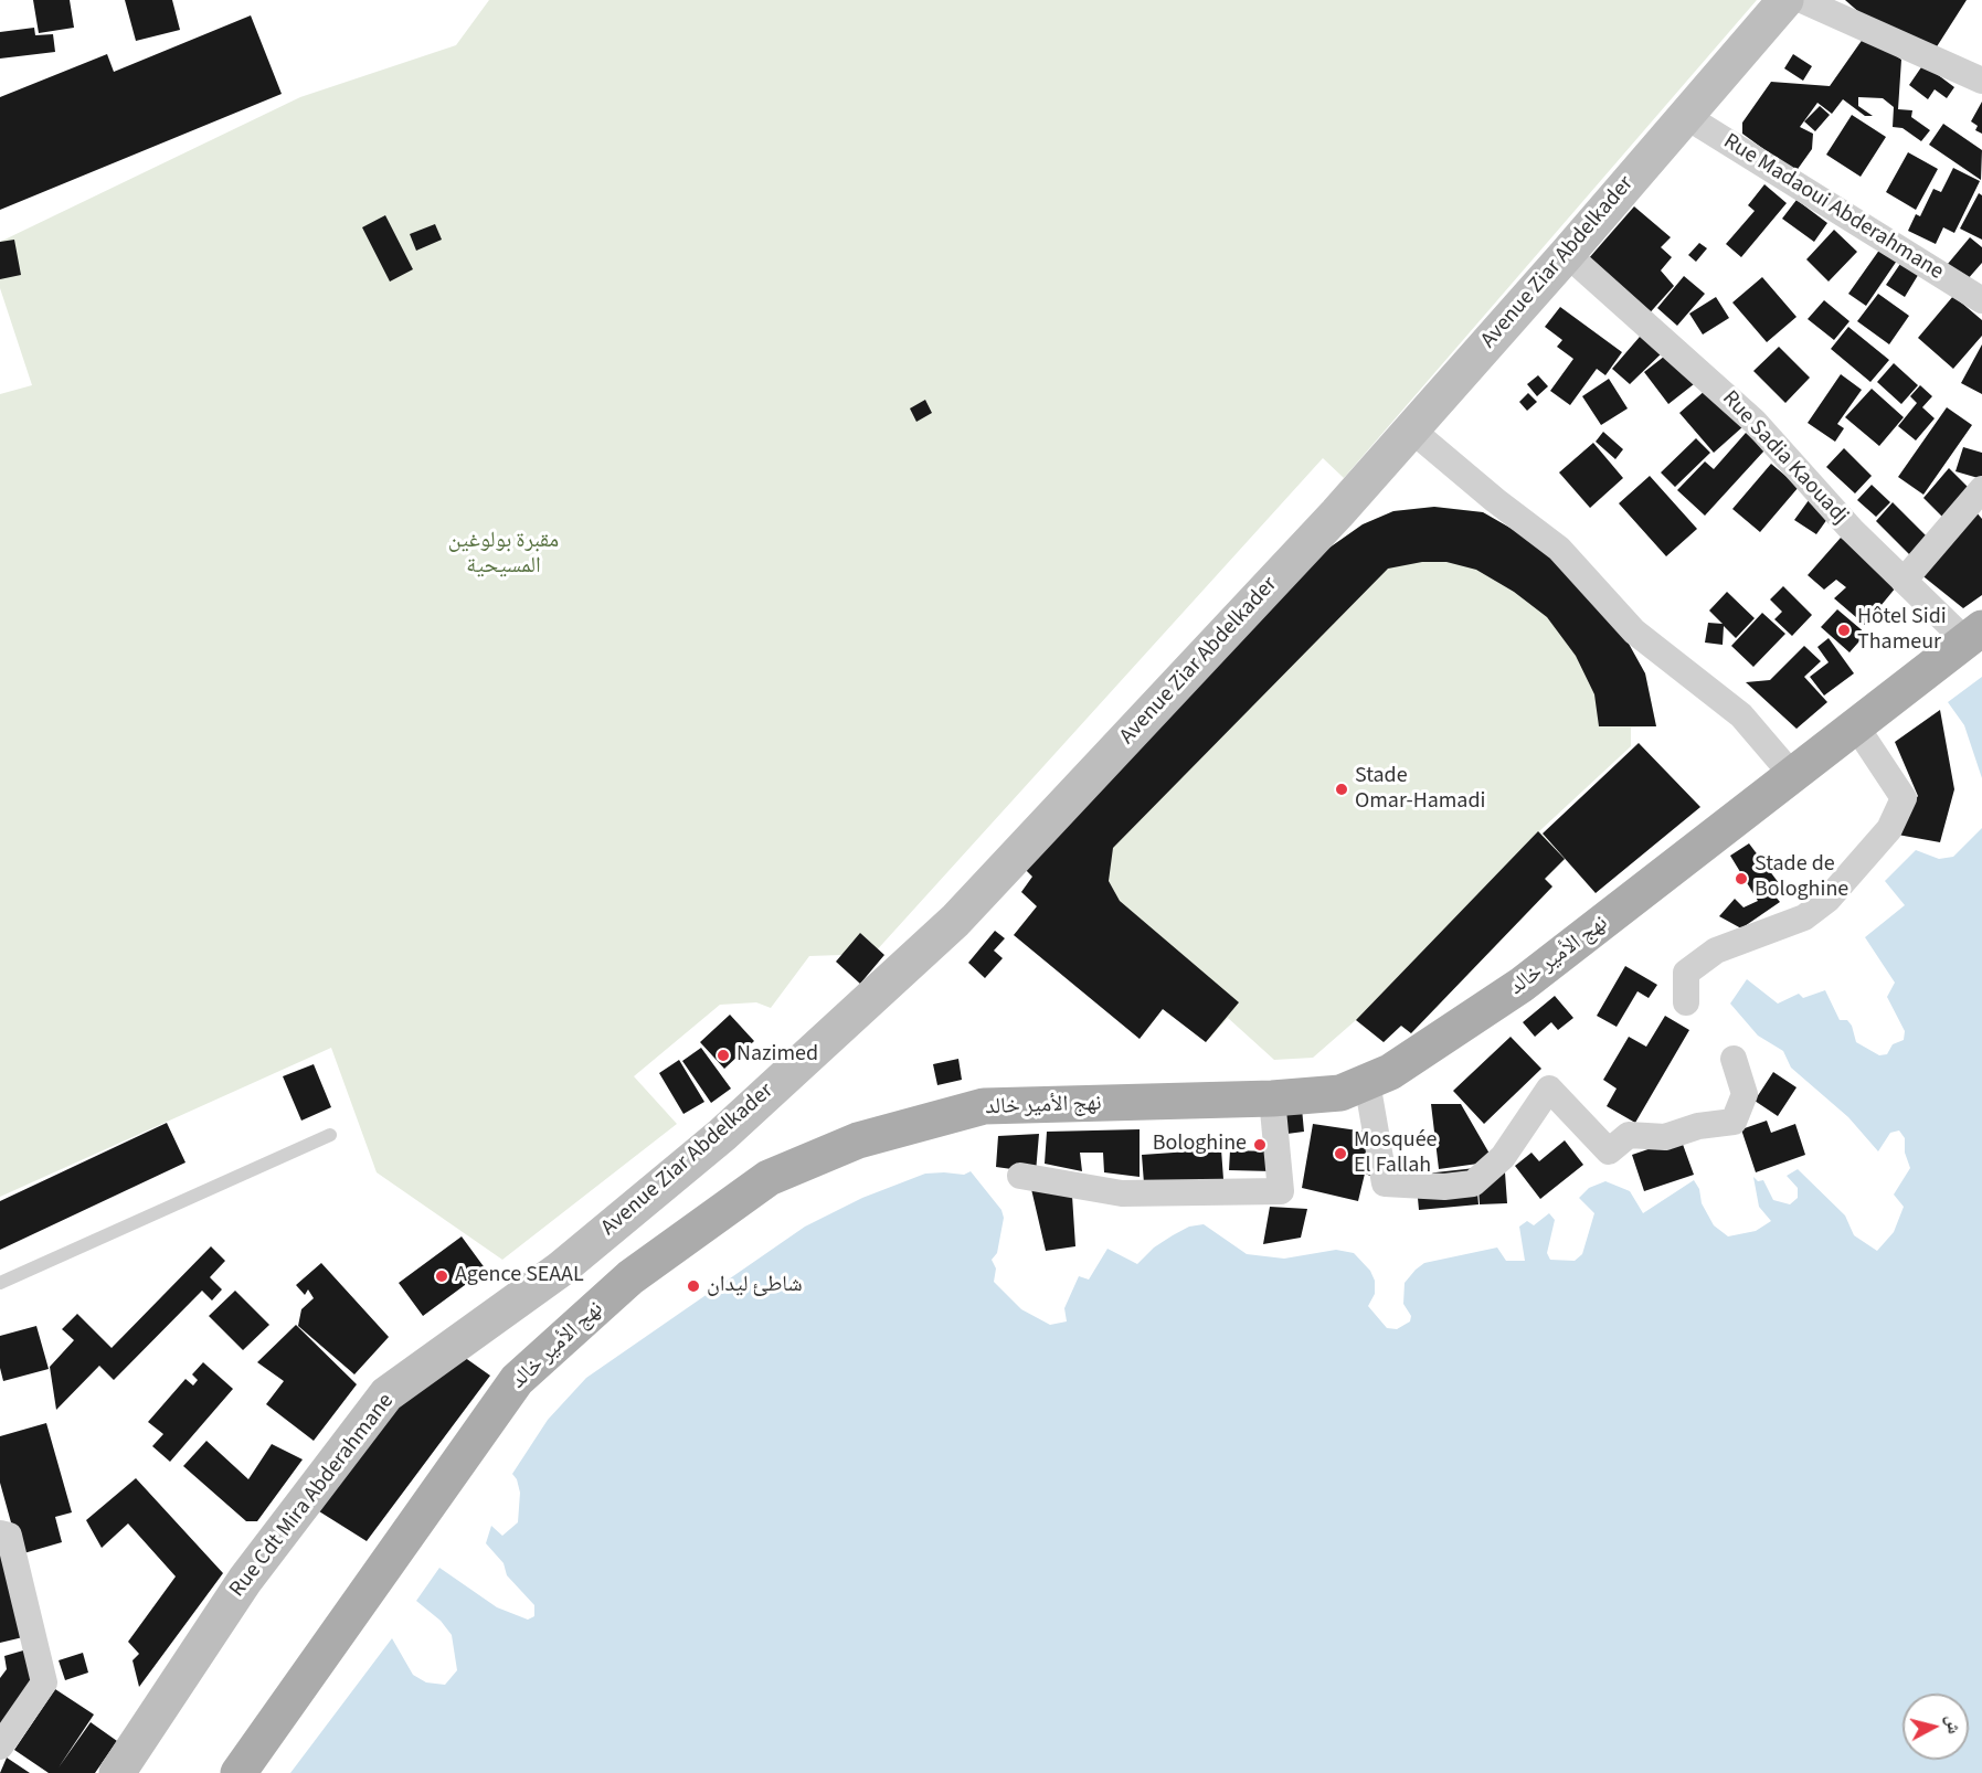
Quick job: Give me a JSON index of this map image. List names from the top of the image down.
{
  "streets": {
    "main road": ["Avenue Ziar Abdelkader", "نهج الأمير خالد", "Rue Cdt Mira Abderahmane"],
    "street": ["Rue Madaoui Abderahmane", "Rue Sadia Kaouadj"]
  },
  "crossings": [
    ["Rue Madaoui Abderahmane", "Avenue Ziar Abdelkader"],
    ["Avenue Ziar Abdelkader", "Rue Sadia Kaouadj"],
    ["Avenue Ziar Abdelkader", "Rue Cdt Mira Abderahmane"],
    ["Rue Sadia Kaouadj", "نهج الأمير خالد"]
  ],
  "parks": ["مقبرة بولوغين المسيحية"],
  "places": [
    "Hôtel Sidi Thameur",
    "Stade Omar-Hamadi",
    "Stade de Bologhine",
    "Nazimed",
    "Bologhine",
    "Mosquée El Fallah",
    "Agence SEAAL",
    "شاطئ ليدان"
  ],
  "north": "right"
}
